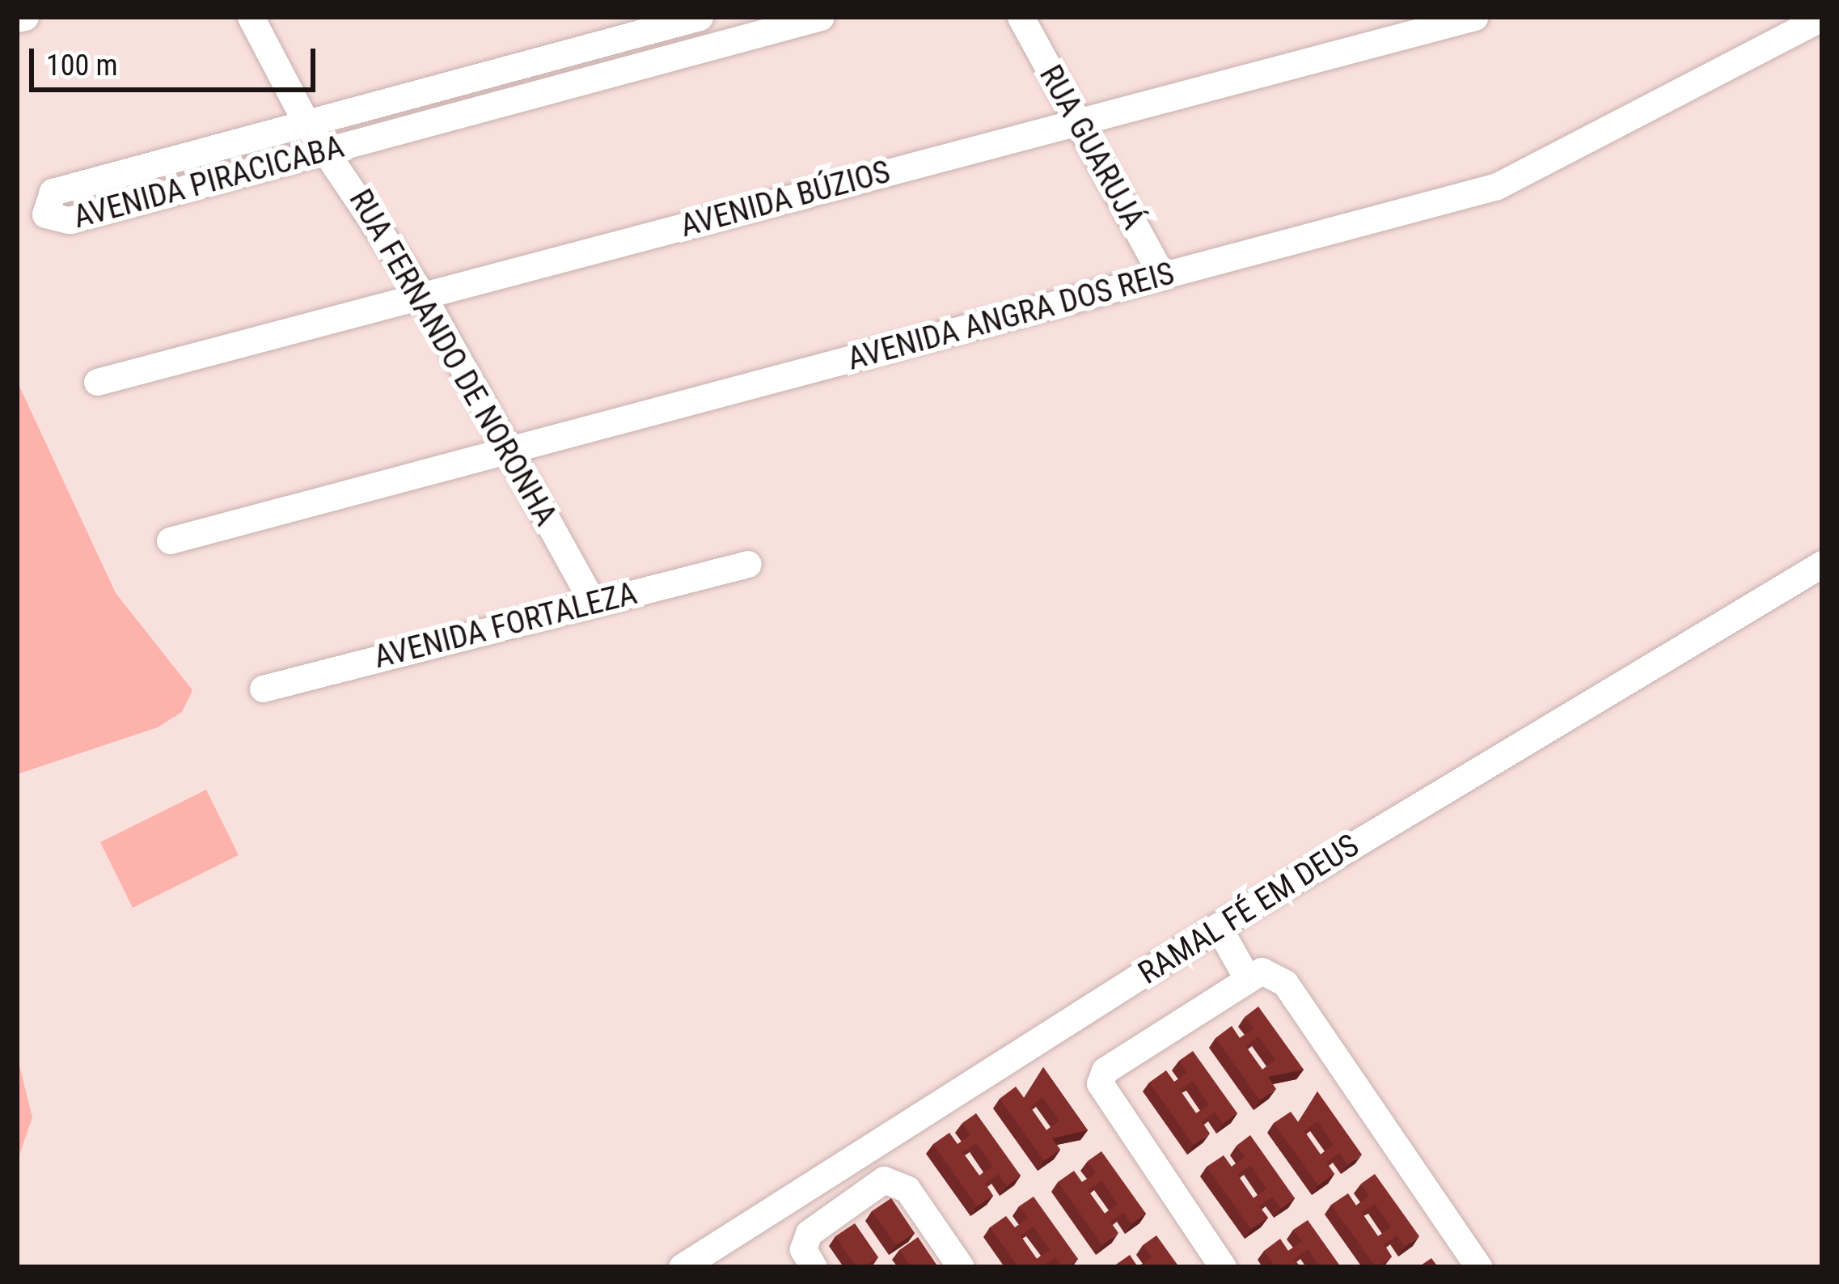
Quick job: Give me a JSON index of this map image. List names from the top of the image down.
{
  "streets": {
    "street": [
      "RUA GUARUJÁ",
      "AVENIDA PIRACICABA",
      "AVENIDA BÚZIOS",
      "AVENIDA ANGRA DOS REIS",
      "RUA FERNANDO DE NORONHA",
      "AVENIDA FORTALEZA",
      "RAMAL FÉ EM DEUS"
    ]
  },
  "crossings": [
    ["RUA GUARUJÁ", "AVENIDA BÚZIOS"],
    ["RUA GUARUJÁ", "AVENIDA ANGRA DOS REIS"],
    ["AVENIDA PIRACICABA", "RUA FERNANDO DE NORONHA"],
    ["AVENIDA BÚZIOS", "RUA FERNANDO DE NORONHA"],
    ["AVENIDA ANGRA DOS REIS", "RUA FERNANDO DE NORONHA"],
    ["RUA FERNANDO DE NORONHA", "AVENIDA FORTALEZA"]
  ],
  "scale_bar": "100 m"
}
